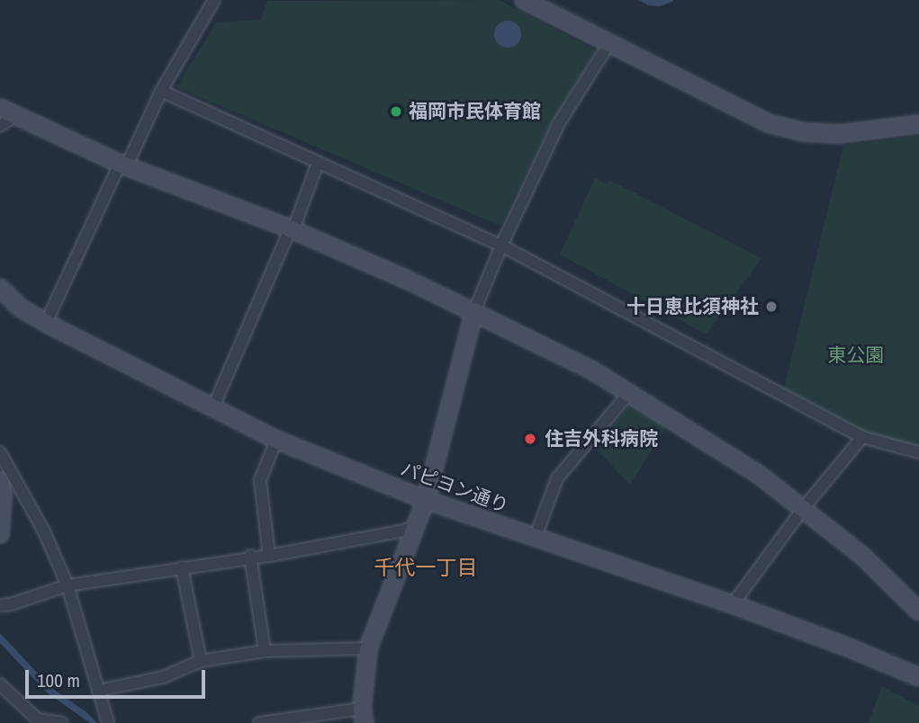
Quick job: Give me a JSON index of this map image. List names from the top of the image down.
{
  "streets": {
    "street": ["パピヨン通り"]
  },
  "districts": ["千代一丁目"],
  "parks": ["東公園"],
  "places": ["福岡市民体育館", "十日恵比須神社", "住吉外科病院"],
  "scale_bar": "100 m"
}
